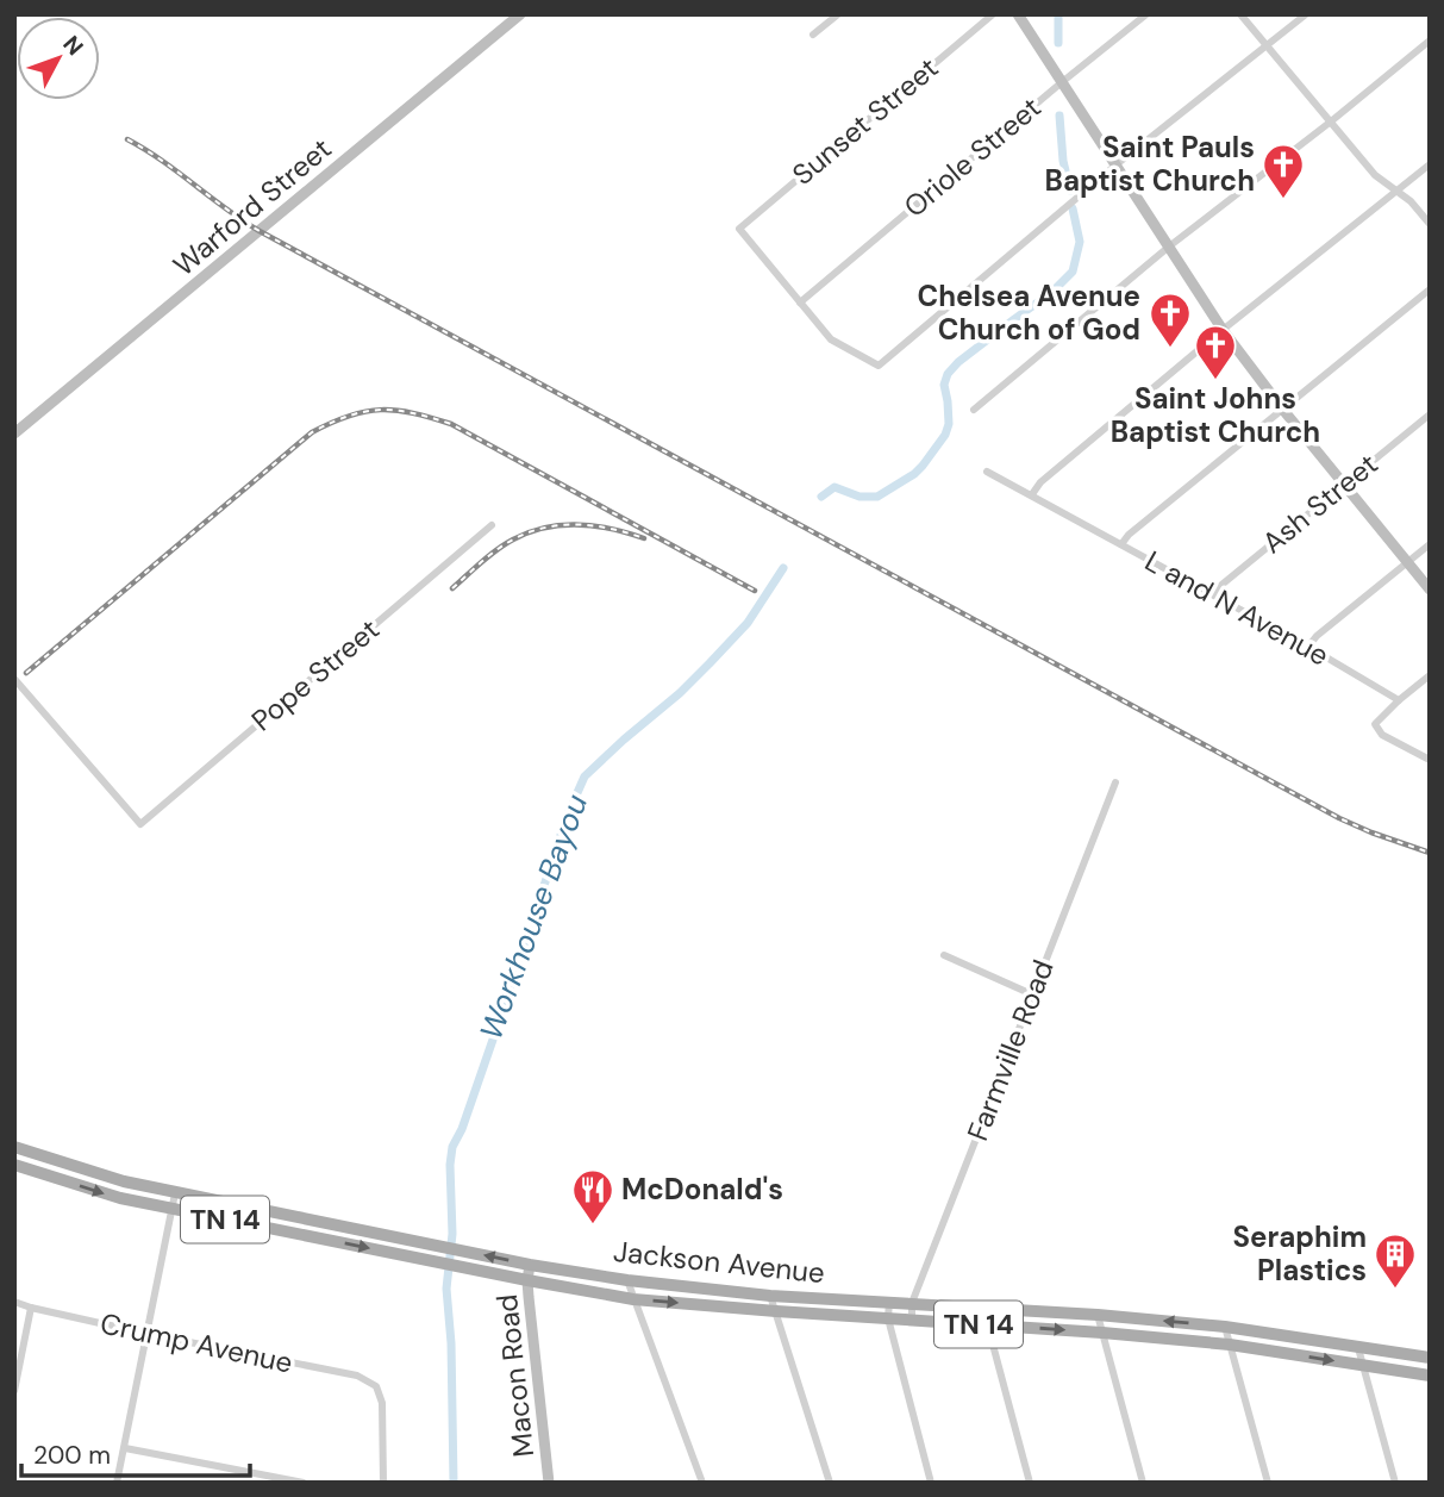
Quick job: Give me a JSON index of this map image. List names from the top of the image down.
{
  "streets": {
    "main road": [
      "Warford Street",
      "TN 14",
      "Jackson Avenue",
      "Macon Road"
    ],
    "street": [
      "Sunset Street",
      "Oriole Street",
      "Ash Street",
      "L and N Avenue",
      "Pope Street",
      "Farmville Road",
      "Crump Avenue"
    ]
  },
  "crossings": [
    ["Sunset Street", "Oriole Street"],
    ["Ash Street", "L and N Avenue"],
    ["Farmville Road", "Jackson Avenue"],
    ["Jackson Avenue", "Macon Road"]
  ],
  "water": ["Workhouse Bayou"],
  "places": {
    "church": ["Saint Pauls Baptist Church", "Chelsea Avenue Church of God", "Saint Johns Baptist Church"],
    "restaurant": ["McDonald's"],
    "building": ["Seraphim Plastics"]
  },
  "scale_bar": "200 m",
  "north": "top right"
}
